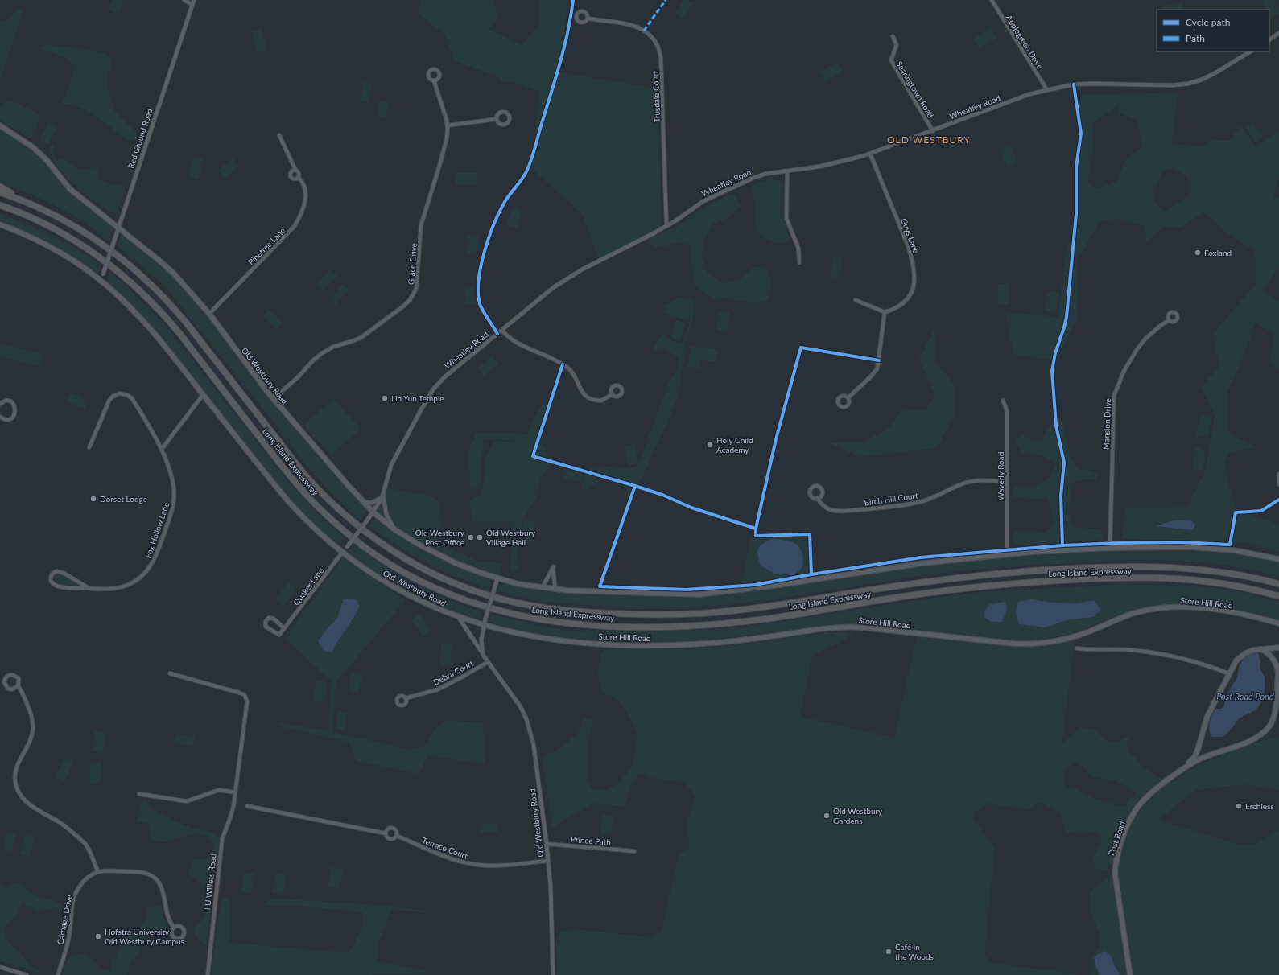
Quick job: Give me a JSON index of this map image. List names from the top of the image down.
{
  "streets": {
    "highway": ["Long Island Expressway"],
    "main road": ["Old Westbury Road", "Store Hill Road", "Post Road"],
    "street": [
      "Applegreen Drive",
      "Searingtown Road",
      "Trusdale Court",
      "Wheatley Road",
      "Red Ground Road",
      "Guys Lane",
      "Pinetree Lane",
      "Grace Drive",
      "Mansion Drive",
      "Waverly Road",
      "Birch Hill Court",
      "Fox Hollow Lane",
      "Quaker Lane",
      "Debra Court",
      "Prince Path",
      "Terrace Court",
      "I U Willets Road",
      "Carriage Drive"
    ]
  },
  "crossings": [
    ["Applegreen Drive", "Wheatley Road"],
    ["Searingtown Road", "Wheatley Road"],
    ["Trusdale Court", "Wheatley Road"],
    ["Wheatley Road", "Guys Lane"],
    ["Wheatley Road", "Old Westbury Road"],
    ["Wheatley Road", "Quaker Lane"],
    ["Red Ground Road", "Old Westbury Road"],
    ["Pinetree Lane", "Old Westbury Road"],
    ["Grace Drive", "Old Westbury Road"],
    ["Old Westbury Road", "Quaker Lane"],
    ["Old Westbury Road", "Store Hill Road"],
    ["Old Westbury Road", "Debra Court"],
    ["Old Westbury Road", "Prince Path"],
    ["Old Westbury Road", "Terrace Court"],
    ["Waverly Road", "Birch Hill Court"]
  ],
  "districts": ["OLD WESTBURY"],
  "water": ["Post Road Pond"],
  "places": [
    "Foxland",
    "Lin Yun Temple",
    "Holy Child Academy",
    "Dorset Lodge",
    "Old Westbury Post Office",
    "Old Westbury Village Hall",
    "Erchless",
    "Old Westbury Gardens",
    "Hofstra University Old Westbury Campus",
    "Café in the Woods"
  ],
  "legend": ["Cycle path", "Path"]
}
